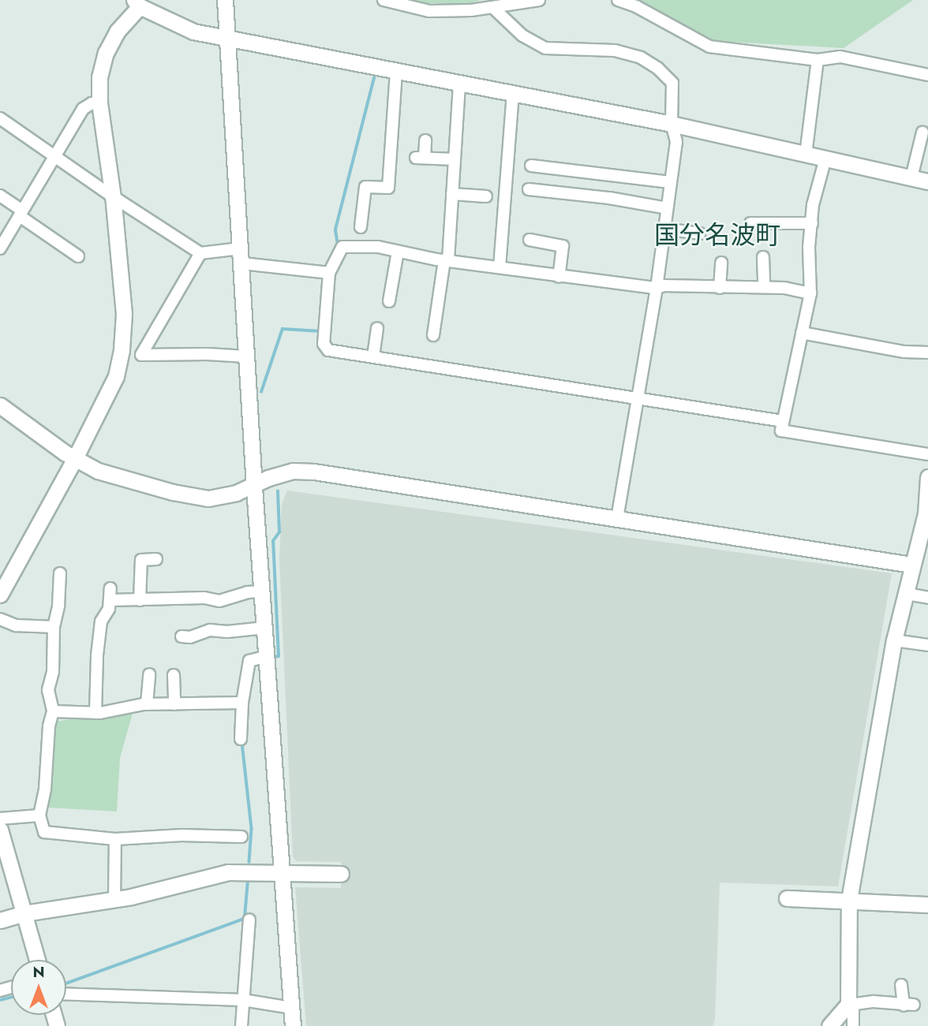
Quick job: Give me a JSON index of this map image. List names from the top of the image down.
{
  "districts": ["国分名波町"],
  "north": "top"
}
